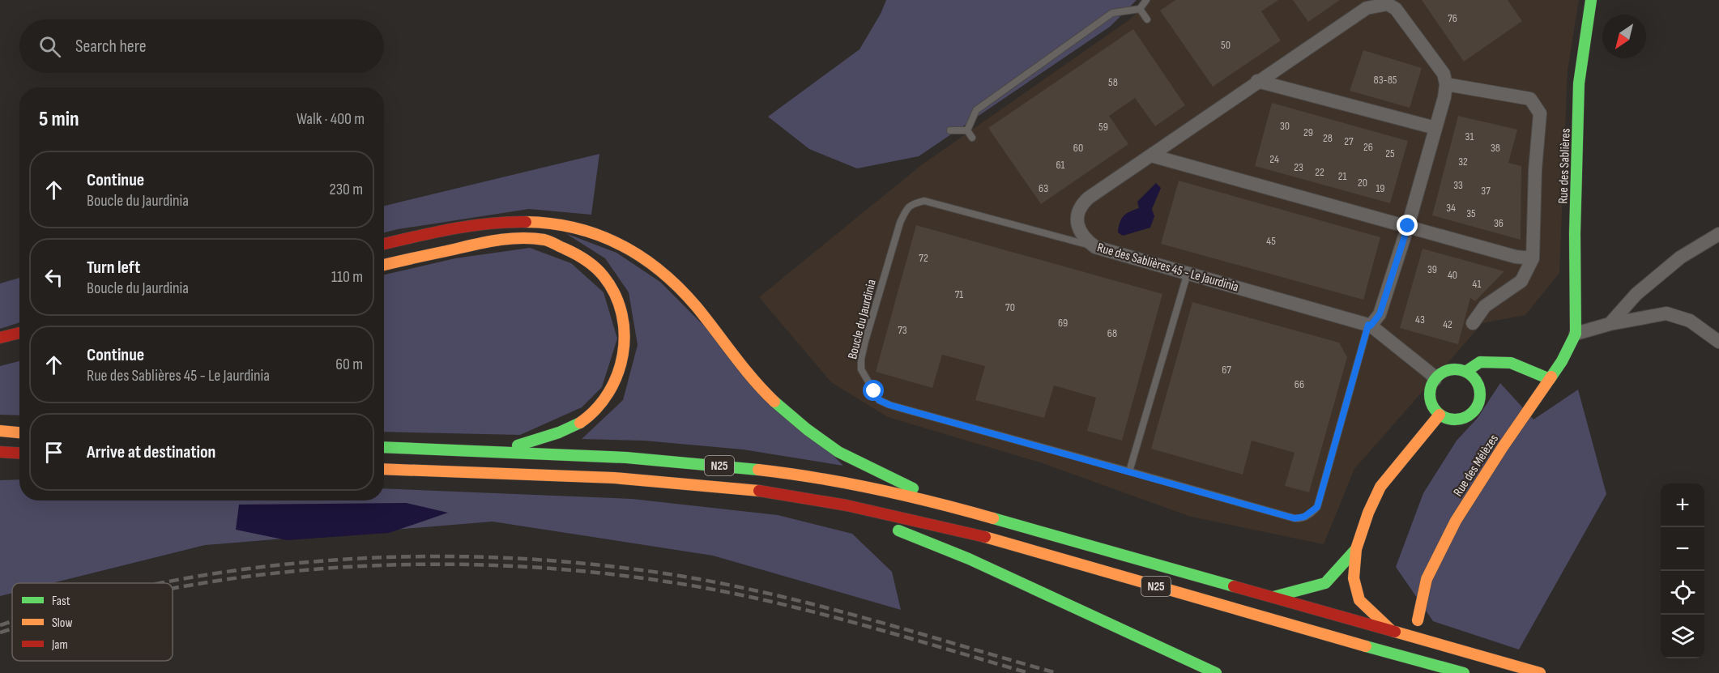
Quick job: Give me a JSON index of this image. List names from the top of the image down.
{
  "streets": {
    "main road": ["Rue des Sablières", "Rue des Mélèzes", "N25"],
    "street": ["Rue des Sablières 45 - Le Jaurdinia"],
    "lane": ["Boucle du Jaurdinia"]
  },
  "crossings": [
    ["Rue des Sablières", "Rue des Mélèzes"],
    ["Rue des Sablières 45 - Le Jaurdinia", "Boucle du Jaurdinia"]
  ],
  "house_numbers": [
    "76",
    "50",
    "83-85",
    "58",
    "30",
    "59",
    "29",
    "31",
    "28",
    "27",
    "26",
    "60",
    "38",
    "25",
    "24",
    "32",
    "61",
    "23",
    "22",
    "21",
    "20",
    "33",
    "63",
    "19",
    "37",
    "34",
    "35",
    "36",
    "45",
    "72",
    "39",
    "40",
    "41",
    "71",
    "70",
    "43",
    "69",
    "42",
    "73",
    "68",
    "67",
    "66"
  ],
  "legend": ["Fast", "Slow", "Jam"],
  "north": "bottom left",
  "page": {
    "search": "Search here",
    "heading": ["5 min", "Walk · 400 m"],
    "list": [
      ["Continue", "Boucle du Jaurdinia", "230 m"],
      ["Turn left", "Boucle du Jaurdinia", "110 m"],
      ["Continue", "Rue des Sablières 45 - Le Jaurdinia", "60 m"],
      "Arrive at destination"
    ],
    "map_buttons": ["+", "−"]
  }
}
